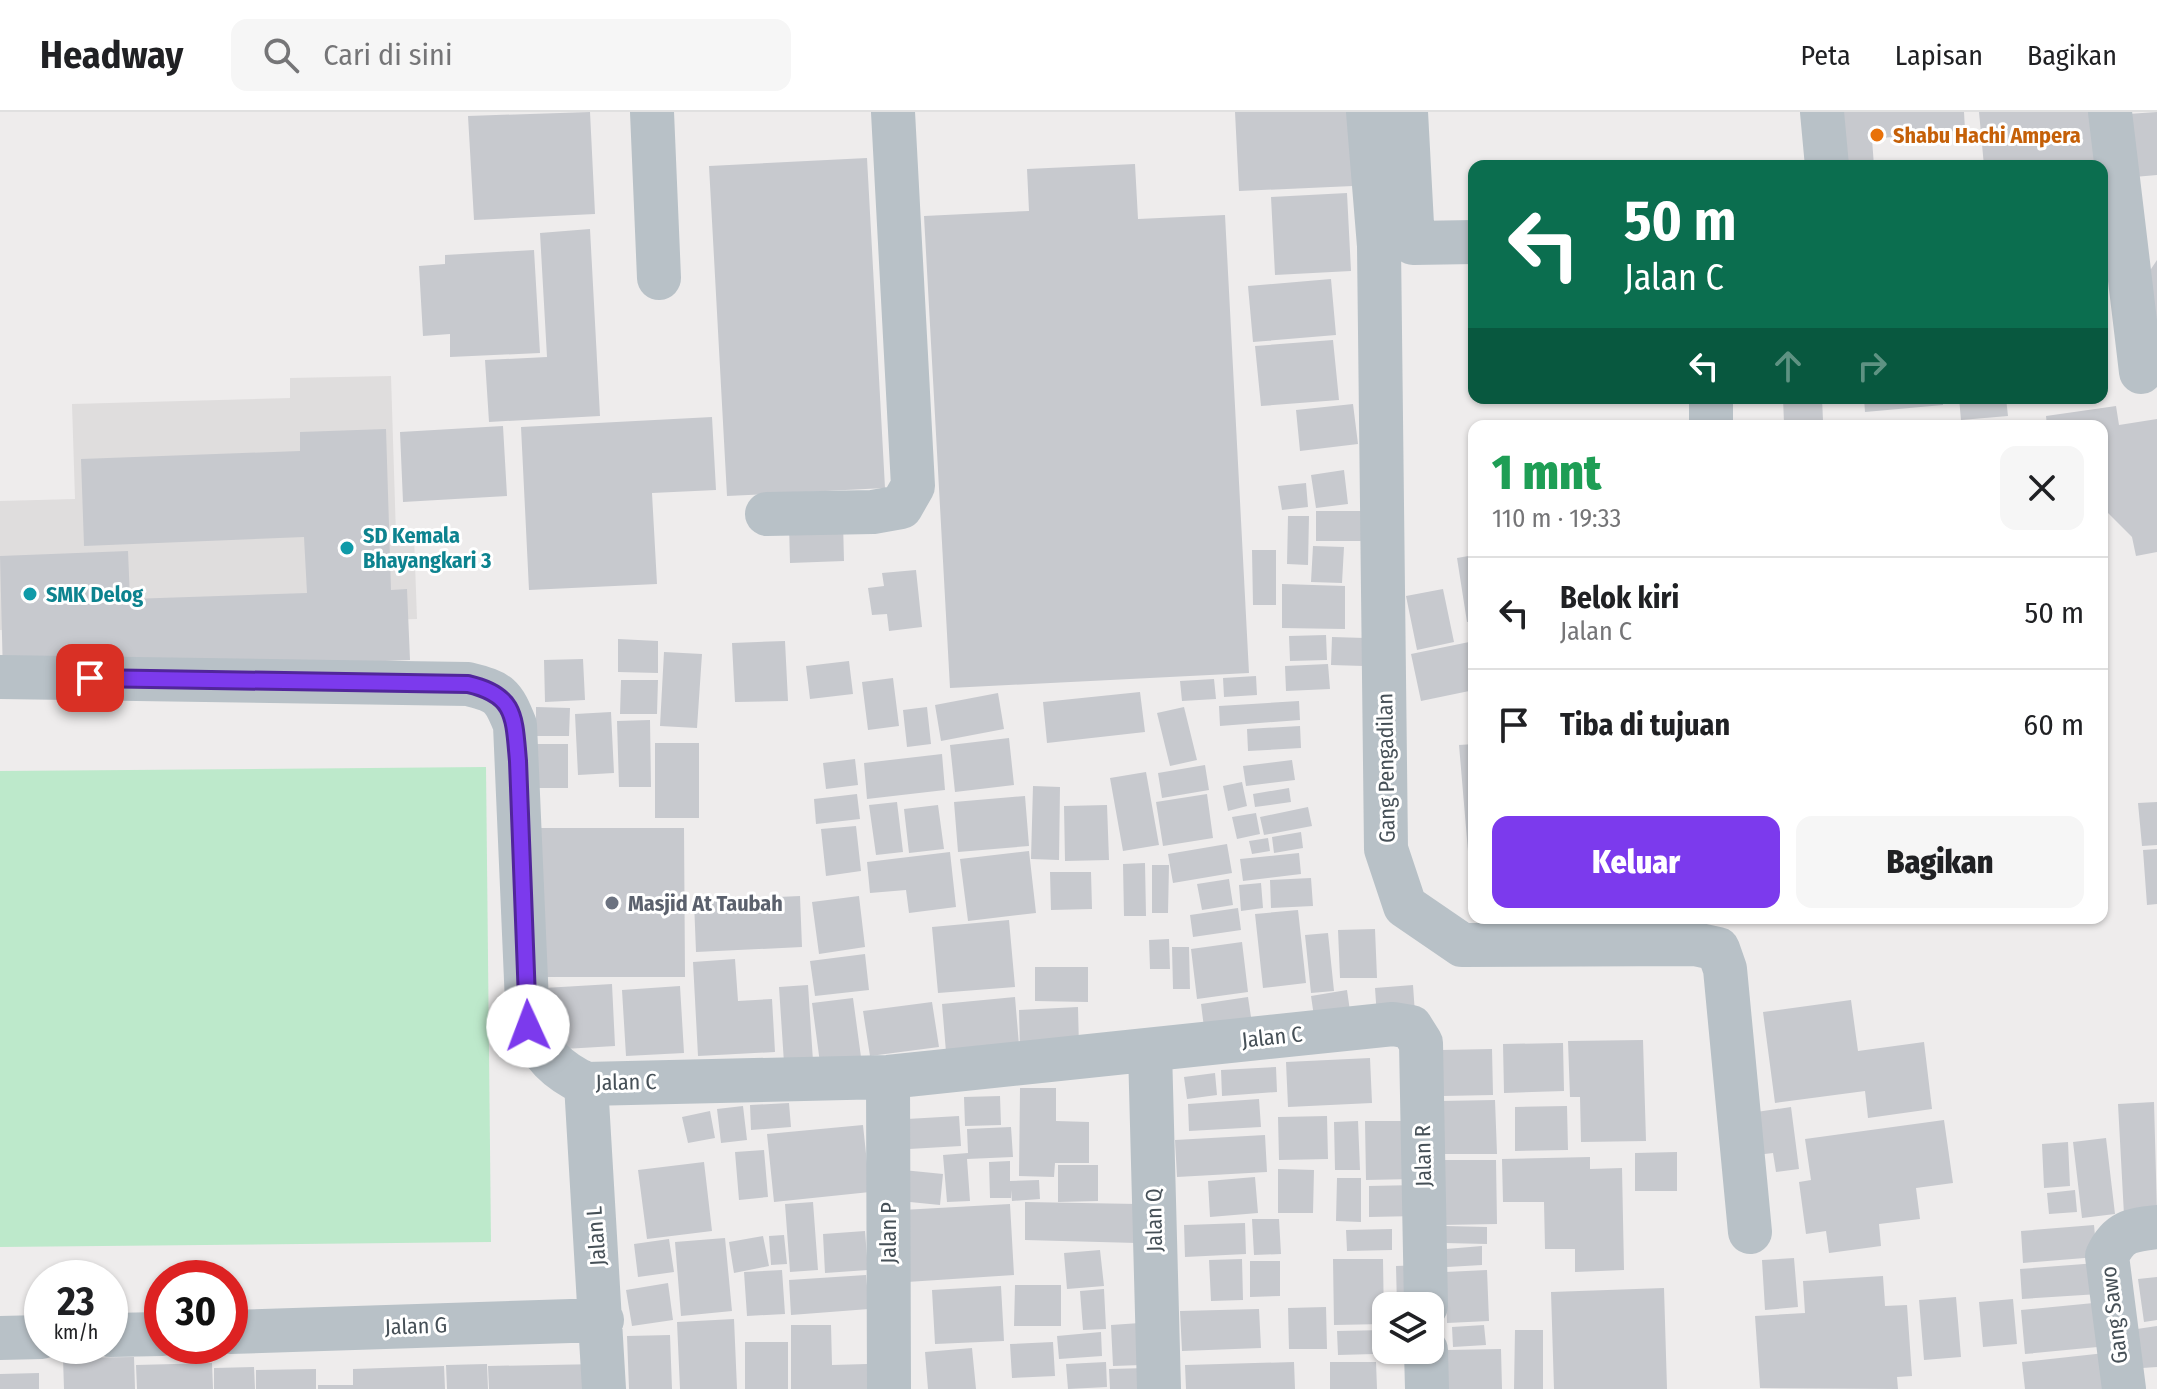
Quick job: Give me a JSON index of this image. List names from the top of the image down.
{
  "streets": {
    "street": [
      "Gang Pengadilan",
      "Jalan C",
      "Jalan R",
      "Jalan Q",
      "Jalan P",
      "Jalan L",
      "Gang Sawo",
      "Jalan G"
    ]
  },
  "crossings": [
    ["Jalan C", "Jalan R"],
    ["Jalan C", "Jalan Q"],
    ["Jalan C", "Jalan P"],
    ["Jalan C", "Jalan L"],
    ["Jalan L", "Jalan G"]
  ],
  "places": [
    "Shabu Hachi Ampera",
    "SD Kemala Bhayangkari 3",
    "SMK Delog",
    "Masjid At Taubah"
  ],
  "page": {
    "header": "Headway",
    "search": "Cari di sini",
    "nav": ["Peta", "Lapisan", "Bagikan"],
    "turn": ["50 m", "Jalan C"],
    "heading": ["1 mnt", "110 m · 19:33"],
    "list": [
      {
        "name": "Belok kiri",
        "note": "Jalan C",
        "value": "50 m"
      },
      {
        "name": "Tiba di tujuan",
        "value": "60 m"
      }
    ],
    "buttons": ["Keluar", "Bagikan"],
    "speed": "23 km/h",
    "limit": "30"
  }
}
